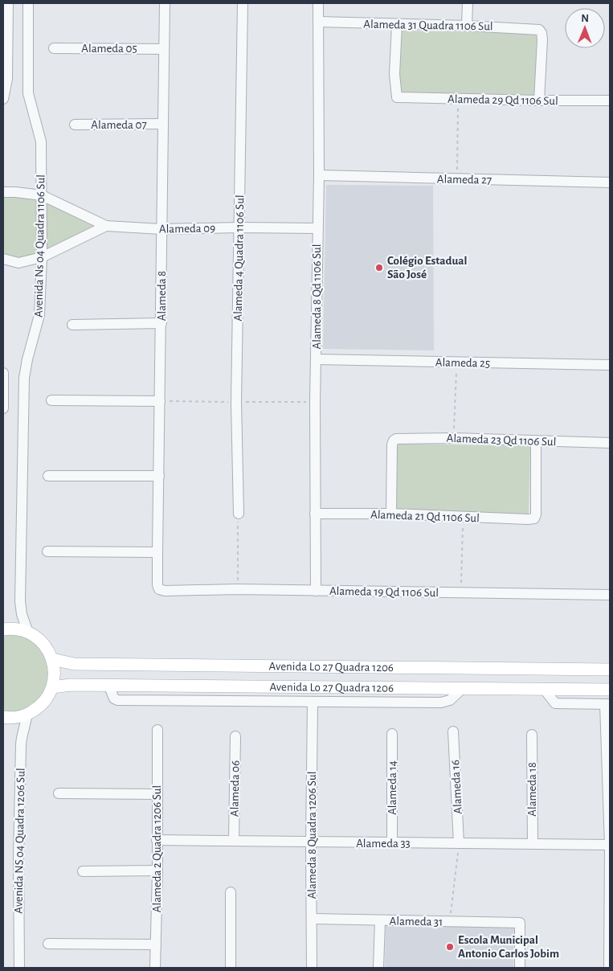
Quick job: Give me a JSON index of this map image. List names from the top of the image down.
{
  "streets": {
    "main road": ["Avenida L0 27 Quadra 1206", "Avenida Lo 27 Quadra 1206"],
    "street": [
      "Alameda 31 Quadra 1106 Sul",
      "Alameda 05",
      "Alameda 29 Qd 1106 Sul",
      "Alameda 07",
      "Alameda 27",
      "Alameda 09",
      "Avenida Ns 04 Quadra 1106 Sul",
      "Alameda 4 Quadra 1106 Sul",
      "Alameda 8",
      "Alameda 8 Qd 1106 Sul",
      "Alameda 25",
      "Alameda 23 Qd 1106 Sul",
      "Alameda 21 Qd 1106 Sul",
      "Alameda 19 Qd 1106 Sul",
      "Alameda 16",
      "Alameda 14",
      "Alameda 06",
      "Alameda 18",
      "Alameda 8 Quadra 1206 Sul",
      "Avenida NS 04 Quadra 1206 Sul",
      "Alameda 33",
      "Alameda 2 Quadra 1206 Sul",
      "Alameda 31"
    ]
  },
  "crossings": [
    ["Alameda 31 Quadra 1106 Sul", "Alameda 29 Qd 1106 Sul"],
    ["Alameda 31 Quadra 1106 Sul", "Alameda 8 Qd 1106 Sul"],
    ["Alameda 05", "Alameda 8"],
    ["Alameda 07", "Alameda 8"],
    ["Alameda 27", "Alameda 8 Qd 1106 Sul"],
    ["Alameda 09", "Alameda 4 Quadra 1106 Sul"],
    ["Alameda 09", "Alameda 8"],
    ["Alameda 09", "Alameda 8 Qd 1106 Sul"],
    ["Alameda 8", "Alameda 19 Qd 1106 Sul"],
    ["Alameda 8 Qd 1106 Sul", "Alameda 25"],
    ["Alameda 8 Qd 1106 Sul", "Alameda 21 Qd 1106 Sul"],
    ["Alameda 8 Qd 1106 Sul", "Alameda 19 Qd 1106 Sul"],
    ["Alameda 23 Qd 1106 Sul", "Alameda 21 Qd 1106 Sul"],
    ["Alameda 16", "Alameda 33"],
    ["Alameda 14", "Alameda 33"],
    ["Alameda 06", "Alameda 33"],
    ["Alameda 18", "Alameda 33"],
    ["Alameda 8 Quadra 1206 Sul", "Alameda 33"],
    ["Alameda 8 Quadra 1206 Sul", "Alameda 31"],
    ["Alameda 33", "Alameda 2 Quadra 1206 Sul"]
  ],
  "places": ["Colégio Estadual São José", "Escola Municipal Antonio Carlos Jobim"],
  "north": "top"
}
